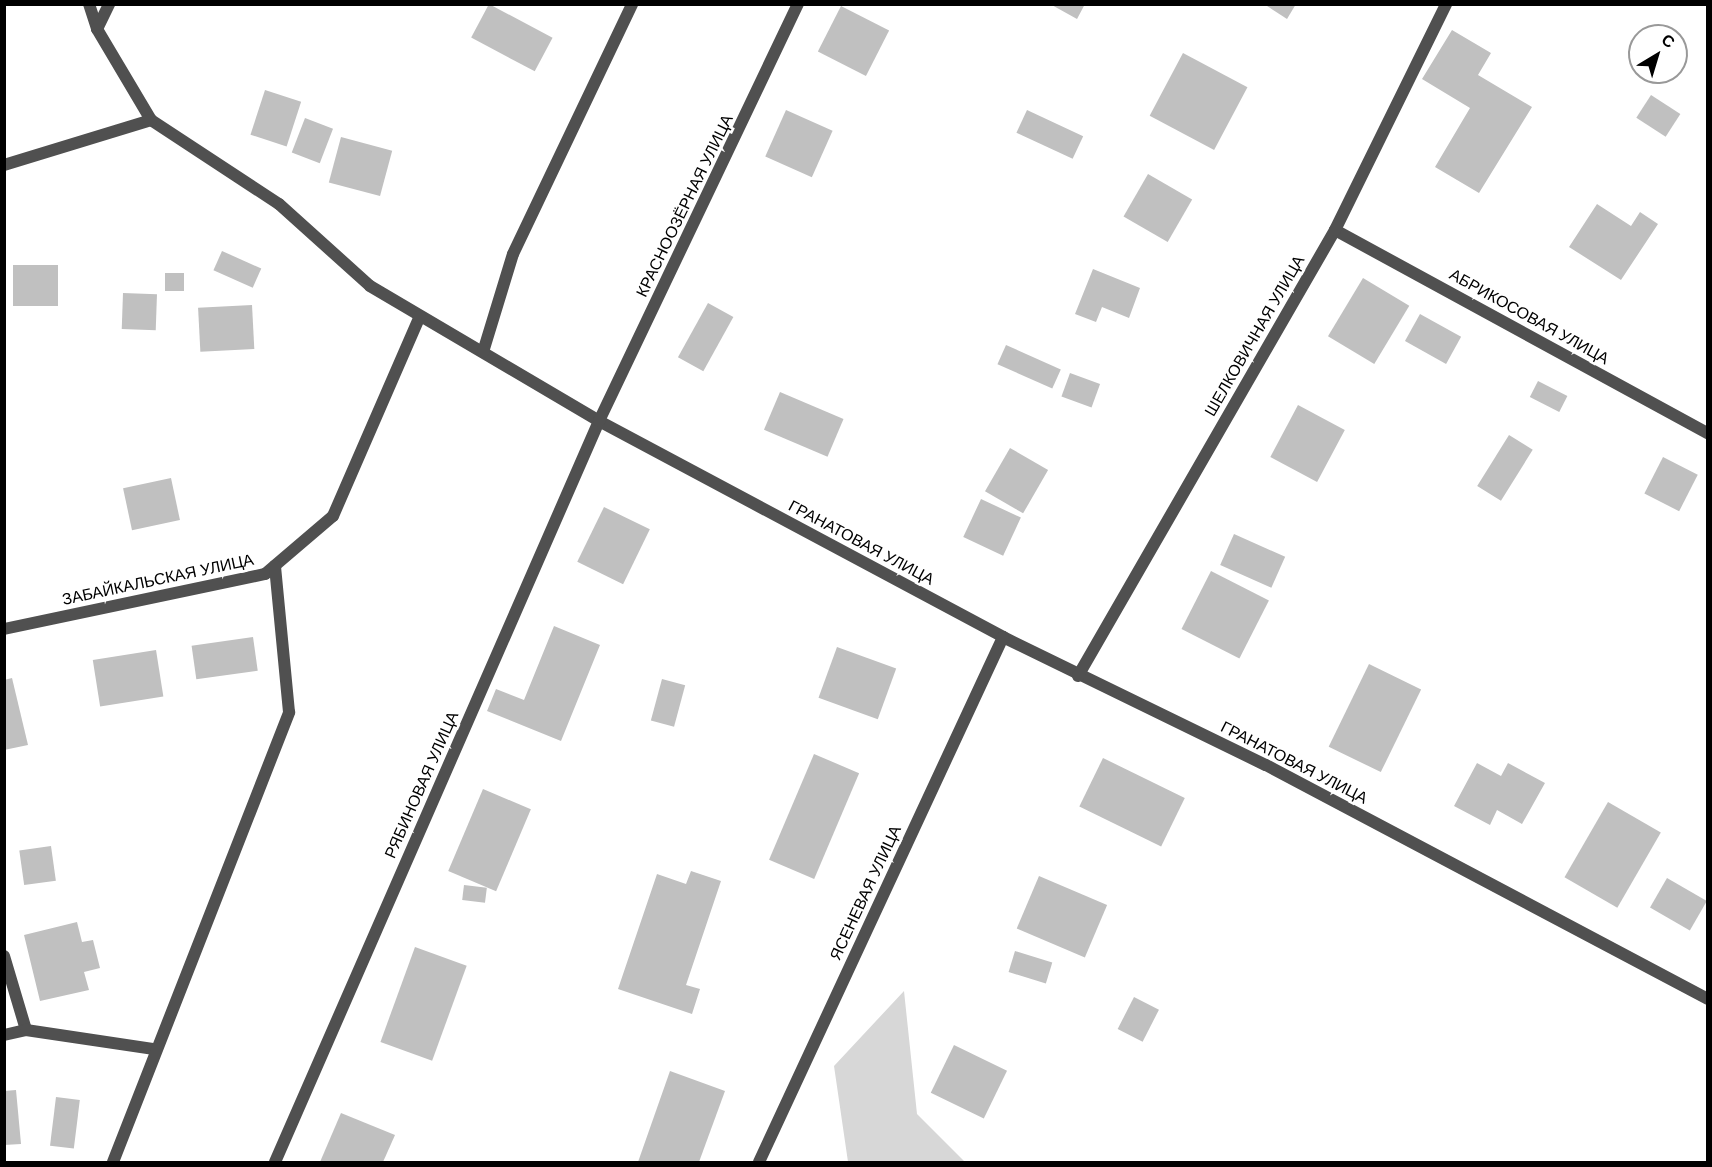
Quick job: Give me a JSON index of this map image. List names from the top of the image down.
{
  "streets": {
    "street": [
      "КРАСНООЗЁРНАЯ УЛИЦА",
      "АБРИКОСОВАЯ УЛИЦА",
      "ШЕЛКОВИЧНАЯ УЛИЦА",
      "ГРАНАТОВАЯ УЛИЦА",
      "ЗАБАЙКАЛЬСКАЯ УЛИЦА",
      "РЯБИНОВАЯ УЛИЦА",
      "ЯСЕНЕВАЯ УЛИЦА"
    ]
  },
  "crossings": [
    ["КРАСНООЗЁРНАЯ УЛИЦА", "ГРАНАТОВАЯ УЛИЦА"],
    ["КРАСНООЗЁРНАЯ УЛИЦА", "РЯБИНОВАЯ УЛИЦА"],
    ["АБРИКОСОВАЯ УЛИЦА", "ШЕЛКОВИЧНАЯ УЛИЦА"],
    ["ШЕЛКОВИЧНАЯ УЛИЦА", "ГРАНАТОВАЯ УЛИЦА"],
    ["ГРАНАТОВАЯ УЛИЦА", "ЗАБАЙКАЛЬСКАЯ УЛИЦА"],
    ["ГРАНАТОВАЯ УЛИЦА", "РЯБИНОВАЯ УЛИЦА"],
    ["ГРАНАТОВАЯ УЛИЦА", "ЯСЕНЕВАЯ УЛИЦА"]
  ],
  "north": "top right"
}
